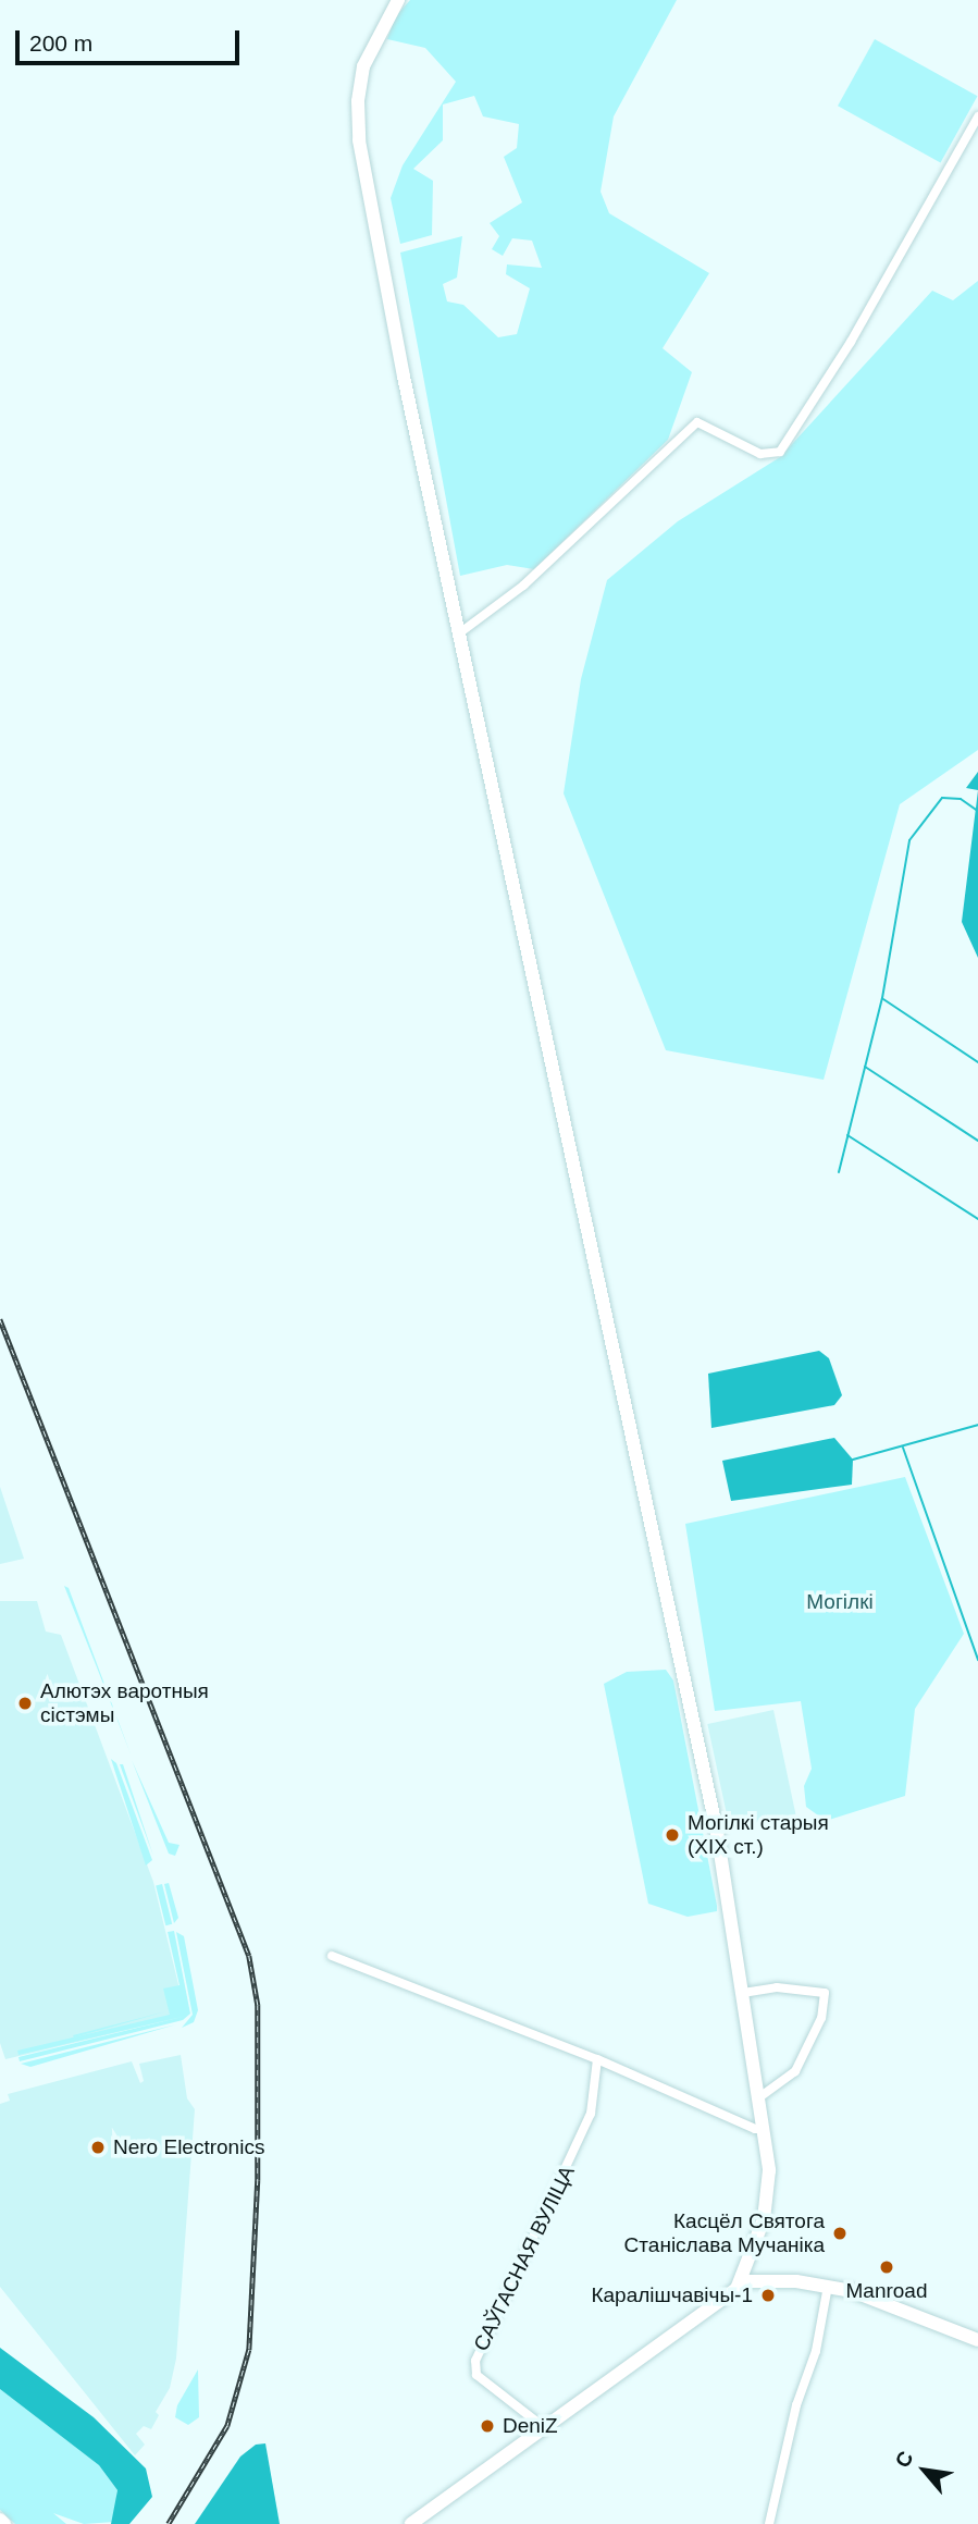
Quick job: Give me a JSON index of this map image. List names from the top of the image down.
{
  "streets": {
    "street": ["САЎГАСНАЯ ВУЛІЦА"]
  },
  "parks": ["Могілкі"],
  "places": [
    "Алютэх варотныя сістэмы",
    "Могілкі старыя (XIX ст.)",
    "Nero Electronics",
    "Касцёл Святога Станіслава Мучаніка",
    "Manroad",
    "Каралішчавічы-1",
    "DeniZ"
  ],
  "scale_bar": "200 m",
  "north": "top left"
}
